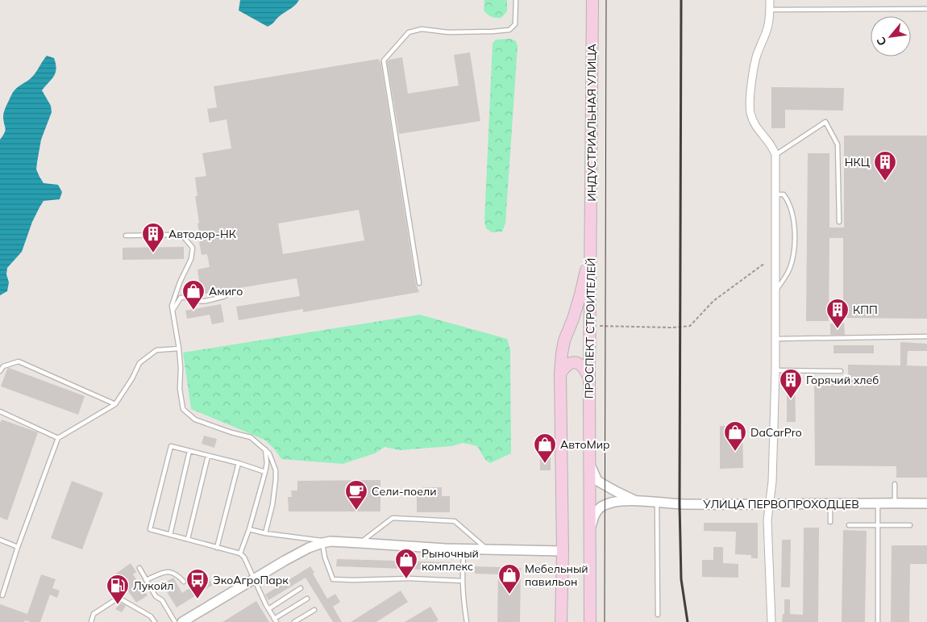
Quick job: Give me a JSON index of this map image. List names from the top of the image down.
{
  "streets": {
    "main road": ["ИНДУСТРИАЛЬНАЯ УЛИЦА", "ПРОСПЕКТ СТРОИТЕЛЕЙ"],
    "street": ["УЛИЦА ПЕРВОПРОХОДЦЕВ"]
  },
  "crossings": [
    ["ИНДУСТРИАЛЬНАЯ УЛИЦА", "ПРОСПЕКТ СТРОИТЕЛЕЙ"],
    ["ПРОСПЕКТ СТРОИТЕЛЕЙ", "УЛИЦА ПЕРВОПРОХОДЦЕВ"]
  ],
  "places": {
    "building": [
      "НКЦ",
      "Автодор-НК",
      "КПП",
      "Горячий хлеб"
    ],
    "shop": [
      "Амиго",
      "DaCarPro",
      "АвтоМир",
      "Рыночный комплекс",
      "Мебельный павильон"
    ],
    "cafe": ["Сели-поели"],
    "bus stop": ["ЭкоАгроПарк"],
    "fuel station": ["Лукойл"]
  },
  "north": "bottom left"
}
